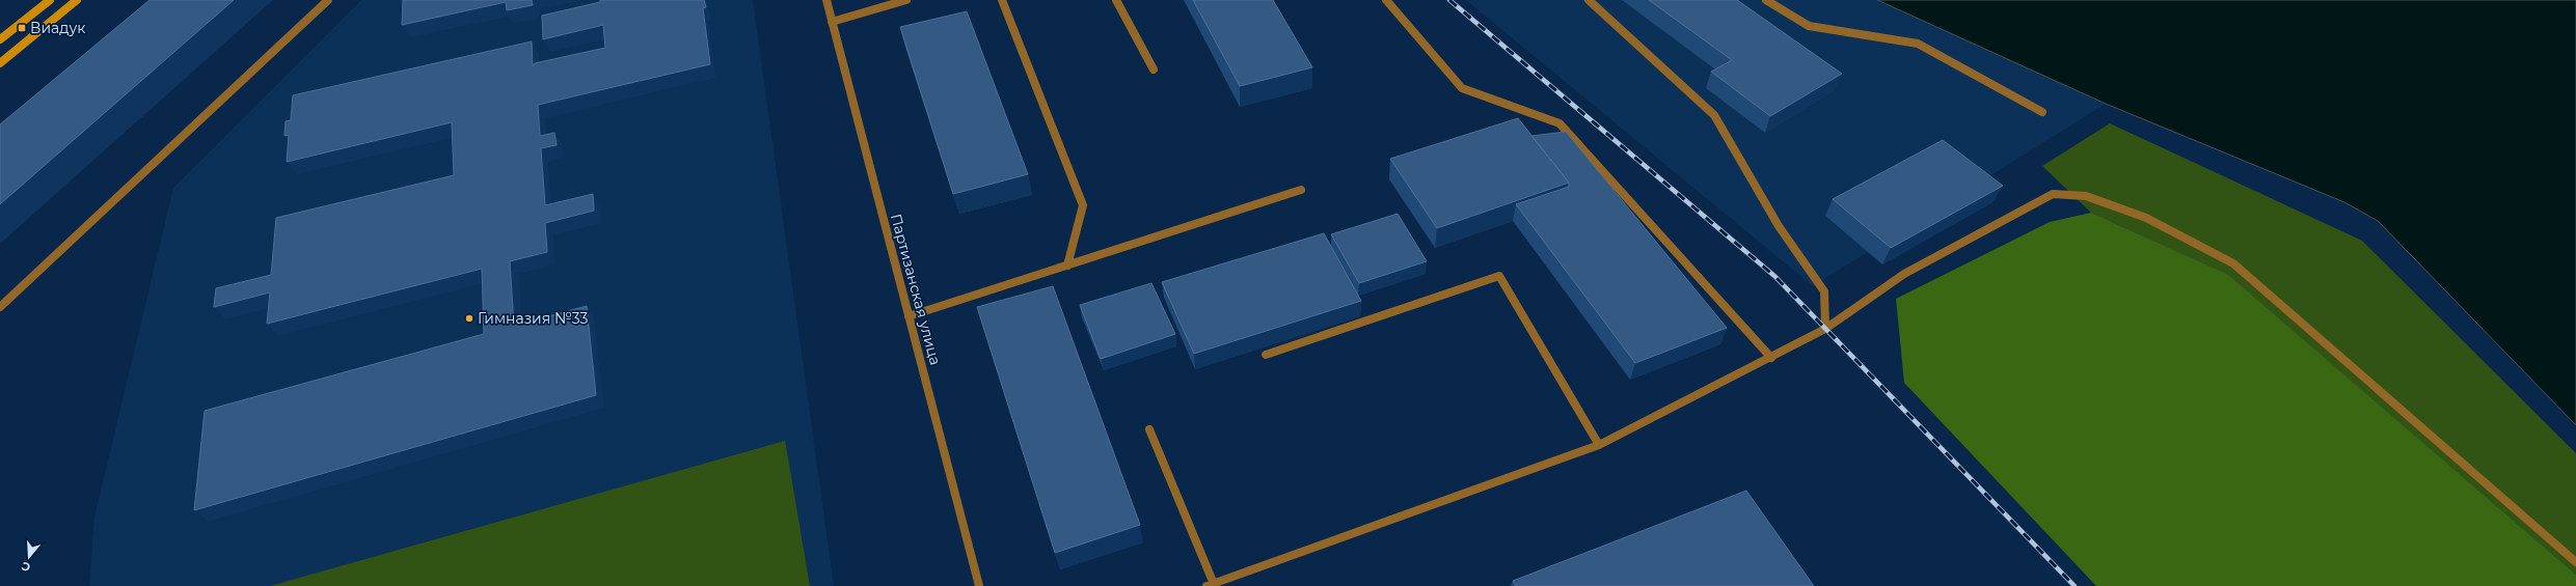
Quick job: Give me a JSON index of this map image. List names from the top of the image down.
{
  "streets": {
    "street": ["Партизанская улица"]
  },
  "places": {
    "transit": ["Виадук"],
    "other": ["Гимназия №33"]
  },
  "north": "bottom"
}
